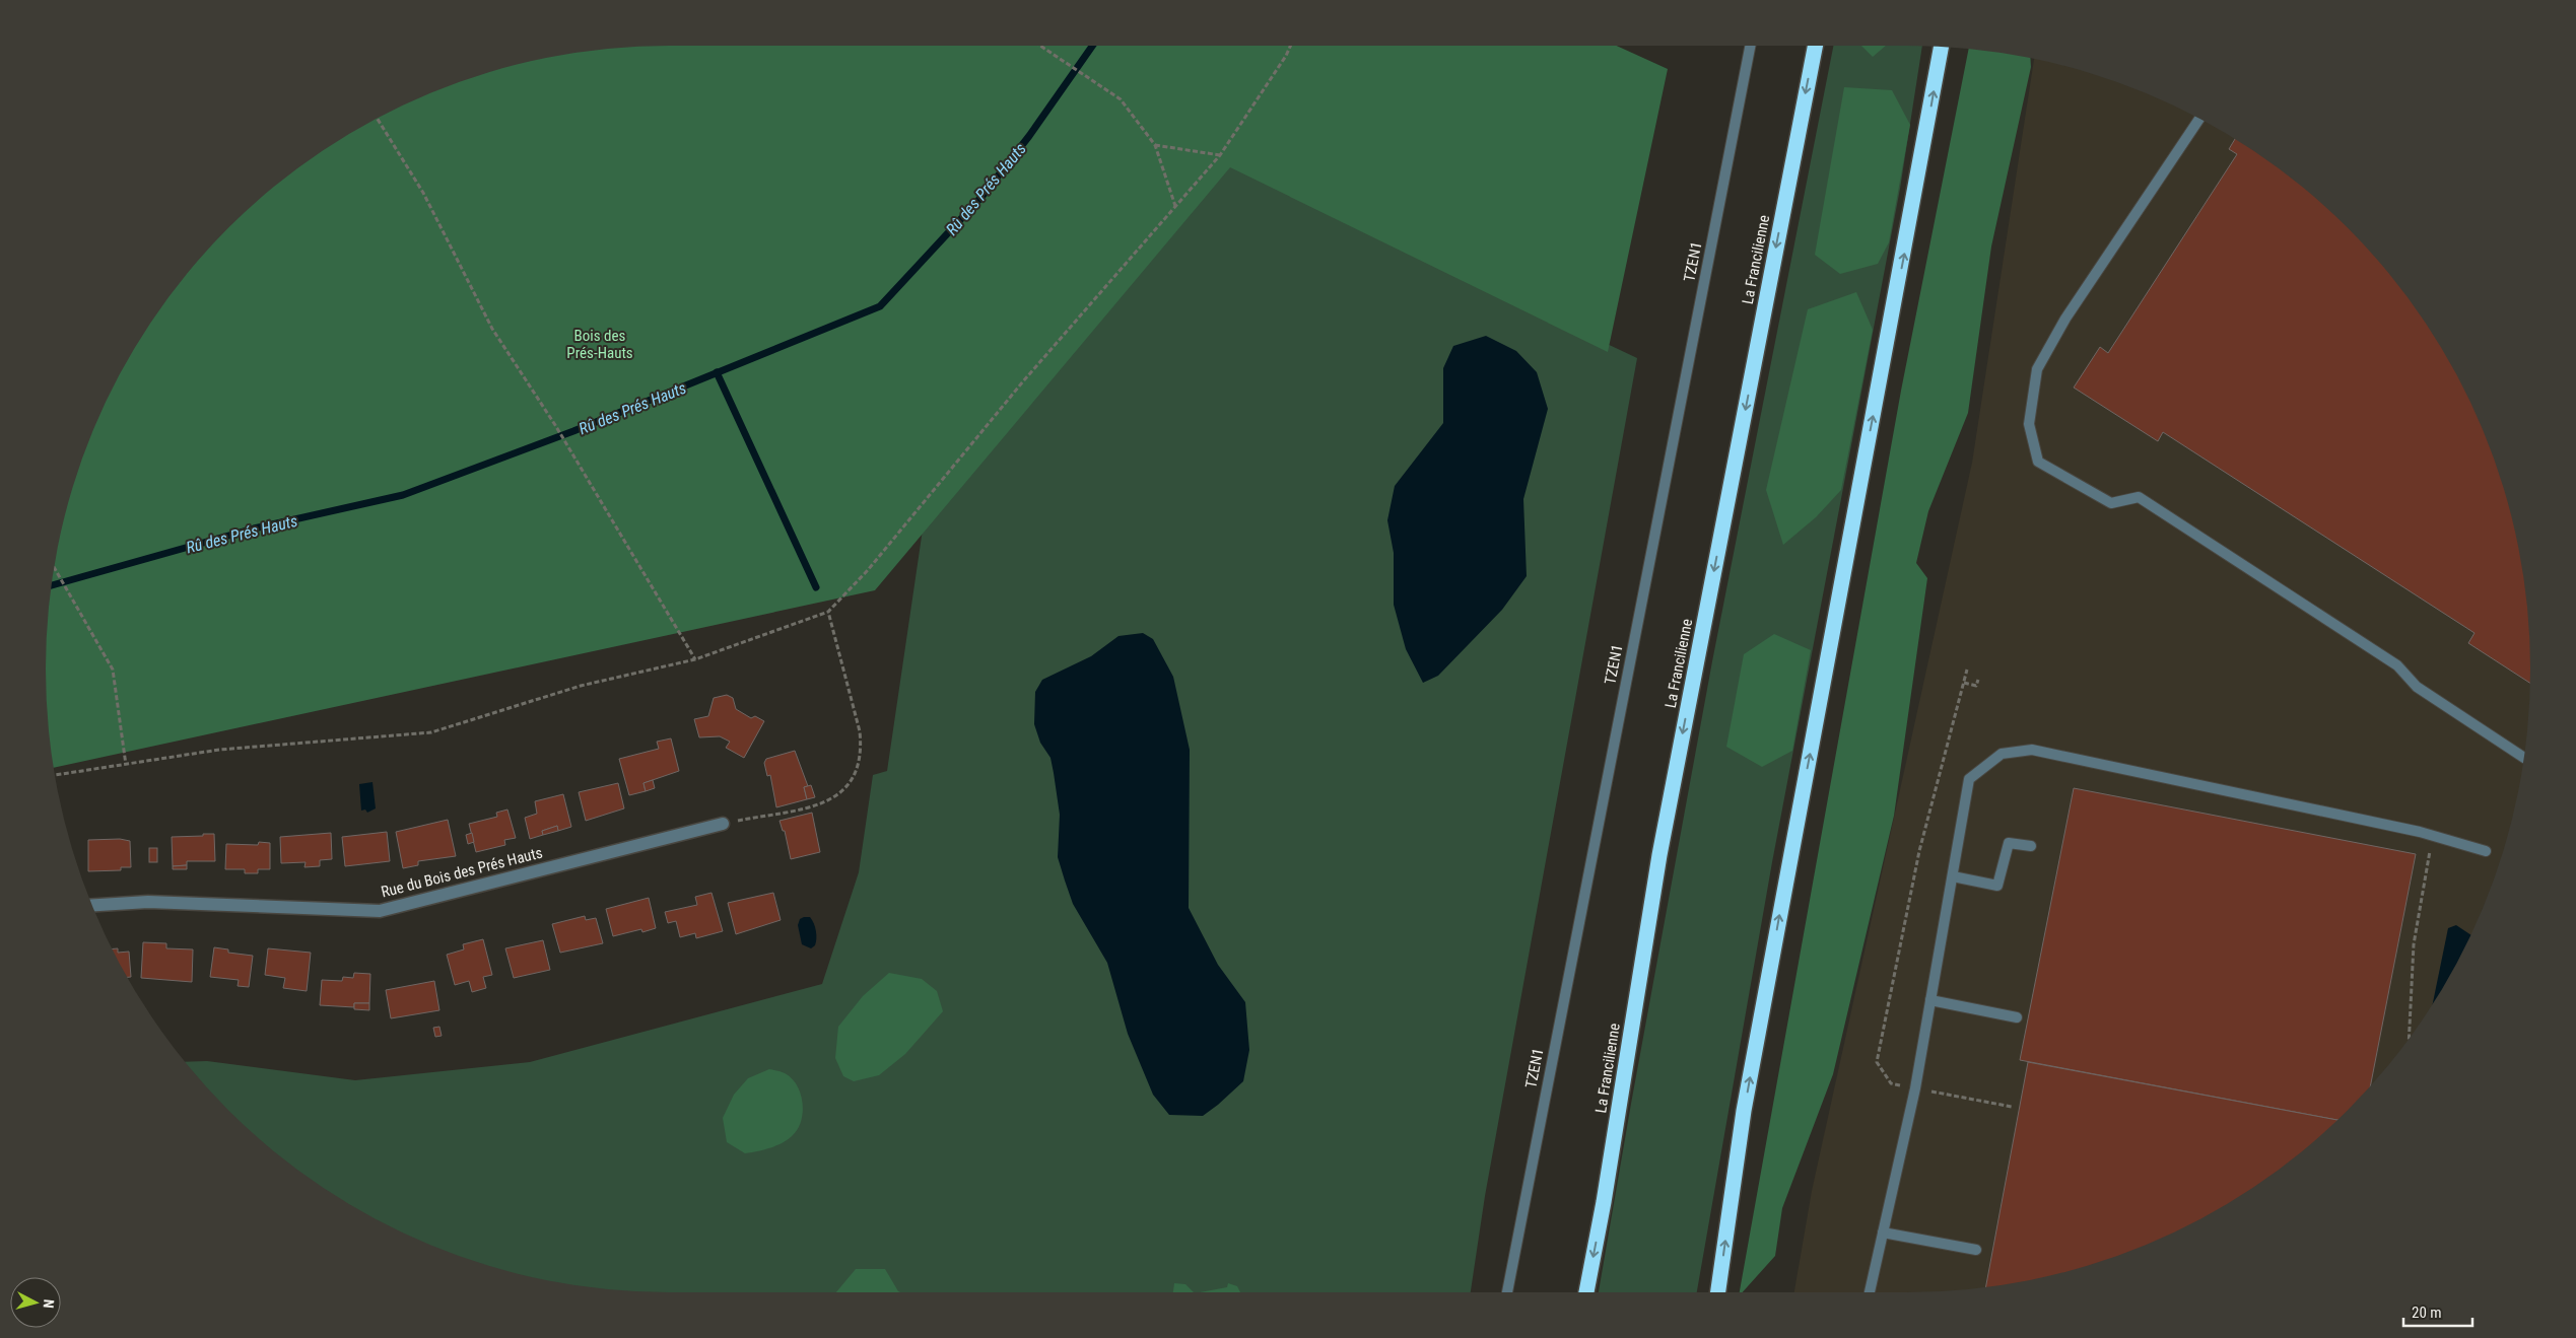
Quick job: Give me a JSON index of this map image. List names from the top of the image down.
{
  "streets": {
    "highway": ["La Francilienne"],
    "street": ["Rue du Bois des Prés Hauts"],
    "lane": ["TZEN1"]
  },
  "water": ["Rû des Prés Hauts"],
  "parks": ["Bois des Prés-Hauts"],
  "scale_bar": "20 m",
  "north": "right"
}
